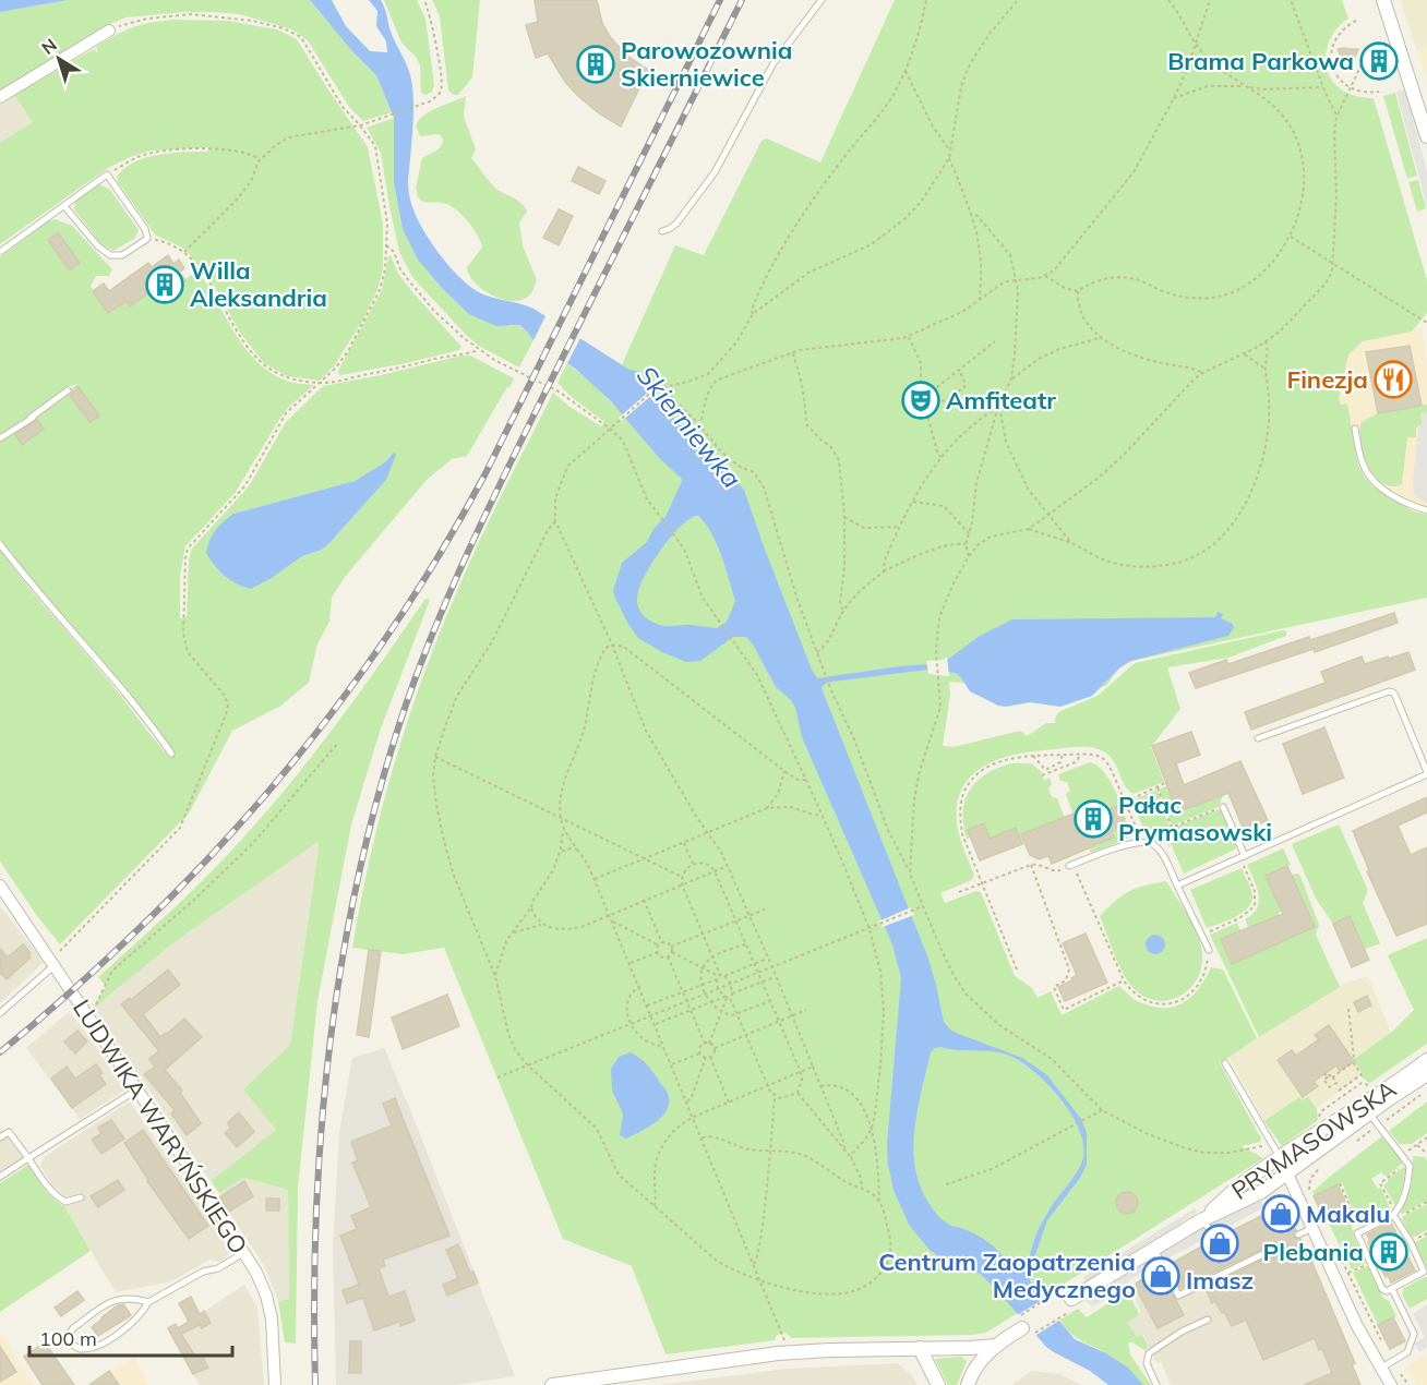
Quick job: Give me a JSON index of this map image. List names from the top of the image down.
{
  "streets": {
    "street": ["LUDWIKA WARYŃSKIEGO", "PRYMASOWSKA"]
  },
  "water": ["Skierniewka"],
  "places": {
    "building": [
      "Brama Parkowa",
      "Parowozownia Skierniewice",
      "Willa Aleksandria",
      "Pałac Prymasowski",
      "Plebania"
    ],
    "restaurant": ["Finezja"],
    "theatre": ["Amfiteatr"],
    "shop": ["Makalu", "Imasz", "Centrum Zaopatrzenia Medycznego"]
  },
  "scale_bar": "100 m",
  "north": "top left"
}
